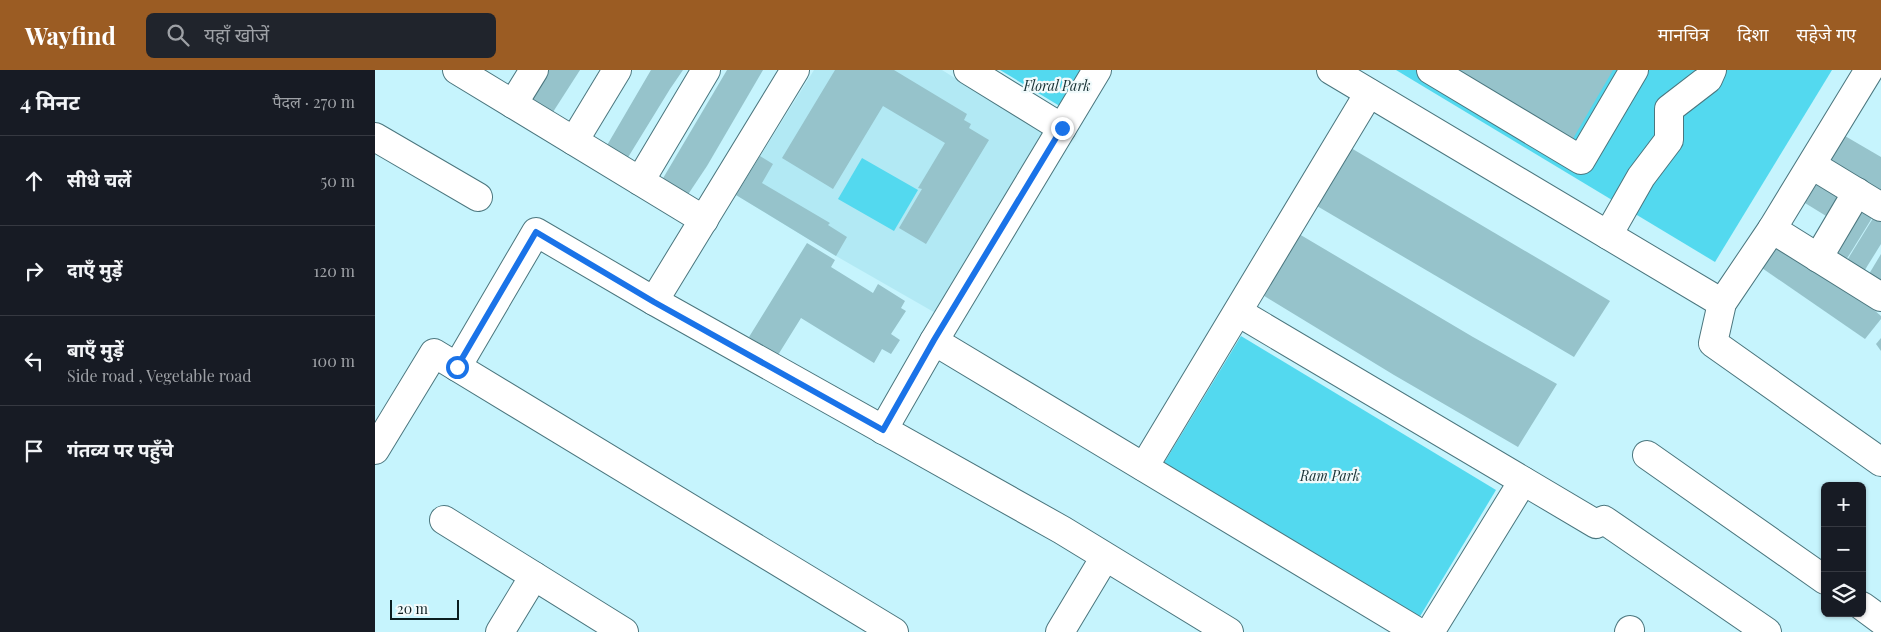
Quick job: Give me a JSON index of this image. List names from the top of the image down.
{
  "parks": ["Floral Park", "Ram Park"],
  "scale_bar": "20 m",
  "page": {
    "header": "Wayfind",
    "search": "यहाँ खोजें",
    "nav": ["मानचित्र", "दिशा", "सहेजे गए"],
    "heading": ["4 मिनट", "पैदल · 270 m"],
    "list": [
      ["सीधे चलें", "50 m"],
      ["दाएँ मुड़ें", "120 m"],
      ["बाएँ मुड़ें", "Side road , Vegetable road", "100 m"],
      "गंतव्य पर पहुँचे"
    ],
    "map_buttons": ["+", "−"],
    "scale": "20 m"
  }
}
